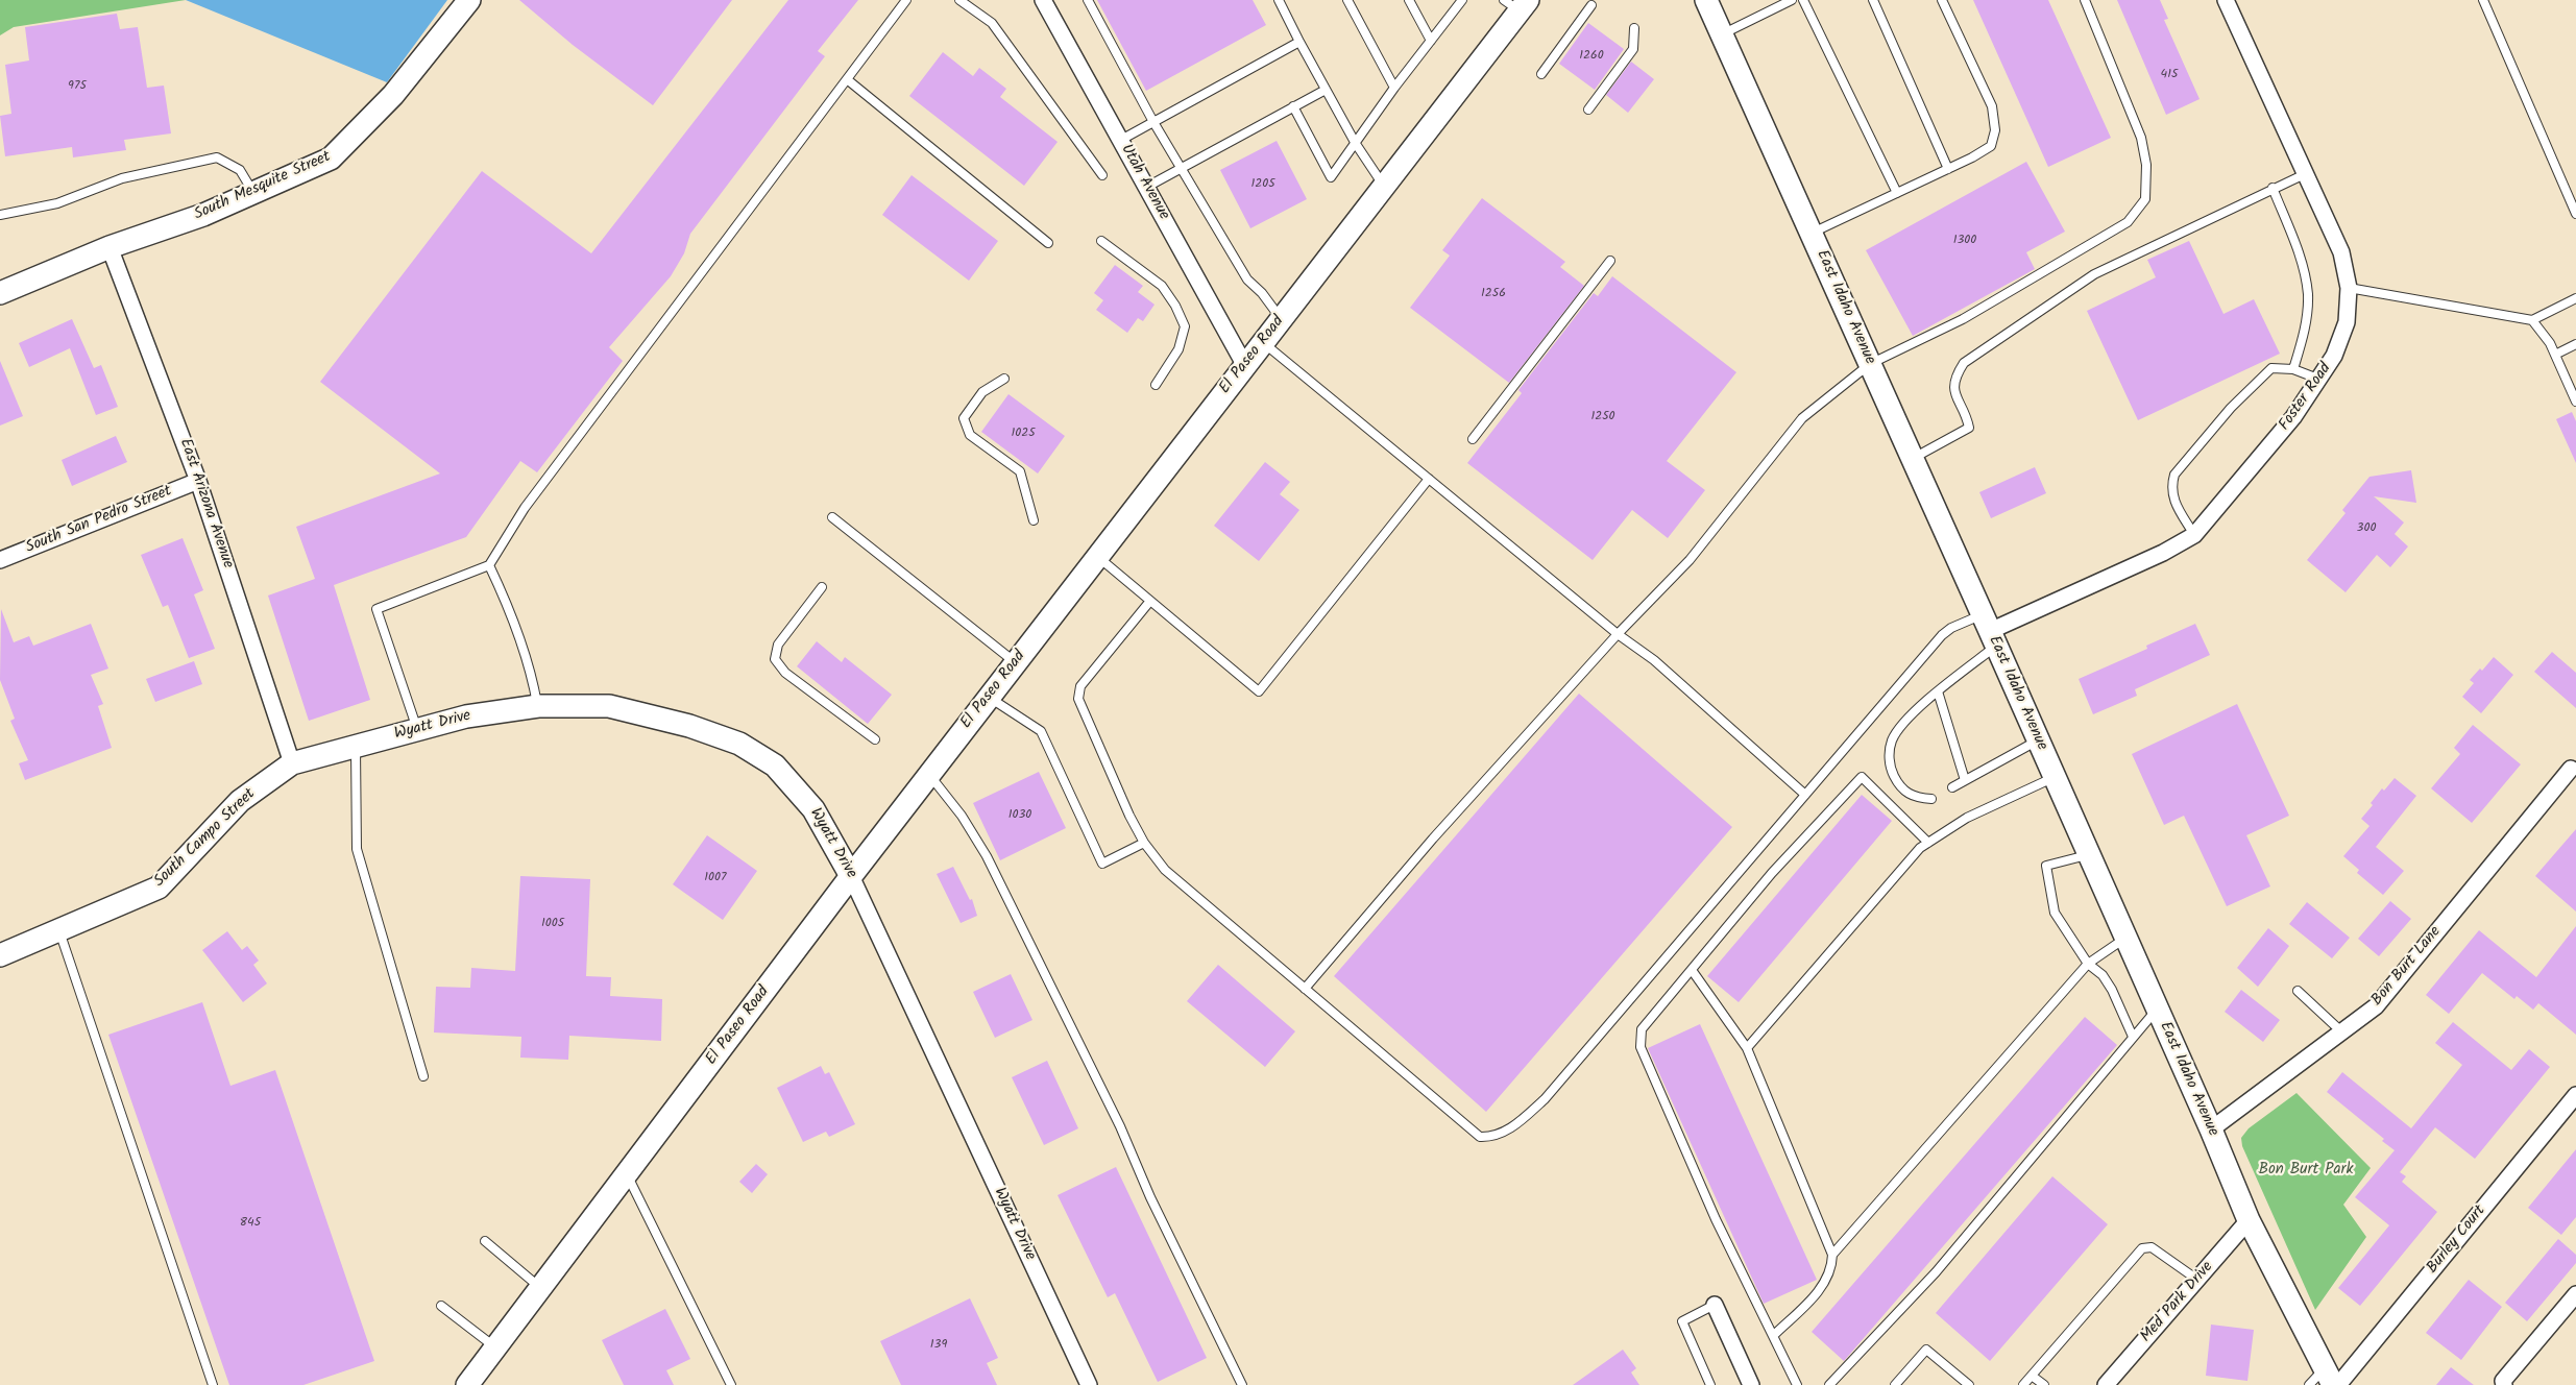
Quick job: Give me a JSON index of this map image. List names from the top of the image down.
{
  "streets": {
    "street": [
      "Utah Avenue",
      "South Mesquite Street",
      "East Idaho Avenue",
      "El Paseo Road",
      "Foster Road",
      "East Arizona Avenue",
      "South San Pedro Street",
      "Wyatt Drive",
      "South Campo Street",
      "Bon Burt Lane",
      "Burley Court",
      "Med Park Drive"
    ]
  },
  "crossings": [
    ["Utah Avenue", "El Paseo Road"],
    ["South Mesquite Street", "East Arizona Avenue"],
    ["East Idaho Avenue", "Foster Road"],
    ["East Idaho Avenue", "Bon Burt Lane"],
    ["East Idaho Avenue", "Burley Court"],
    ["East Idaho Avenue", "Med Park Drive"],
    ["El Paseo Road", "Wyatt Drive"],
    ["East Arizona Avenue", "South San Pedro Street"],
    ["East Arizona Avenue", "Wyatt Drive"],
    ["East Arizona Avenue", "South Campo Street"],
    ["Wyatt Drive", "South Campo Street"]
  ],
  "parks": ["Bon Burt Park"],
  "house_numbers": [
    "1260",
    "415",
    "975",
    "1205",
    "1300",
    "1256",
    "1250",
    "1025",
    "300",
    "1030",
    "1007",
    "1005",
    "845",
    "139"
  ]
}
